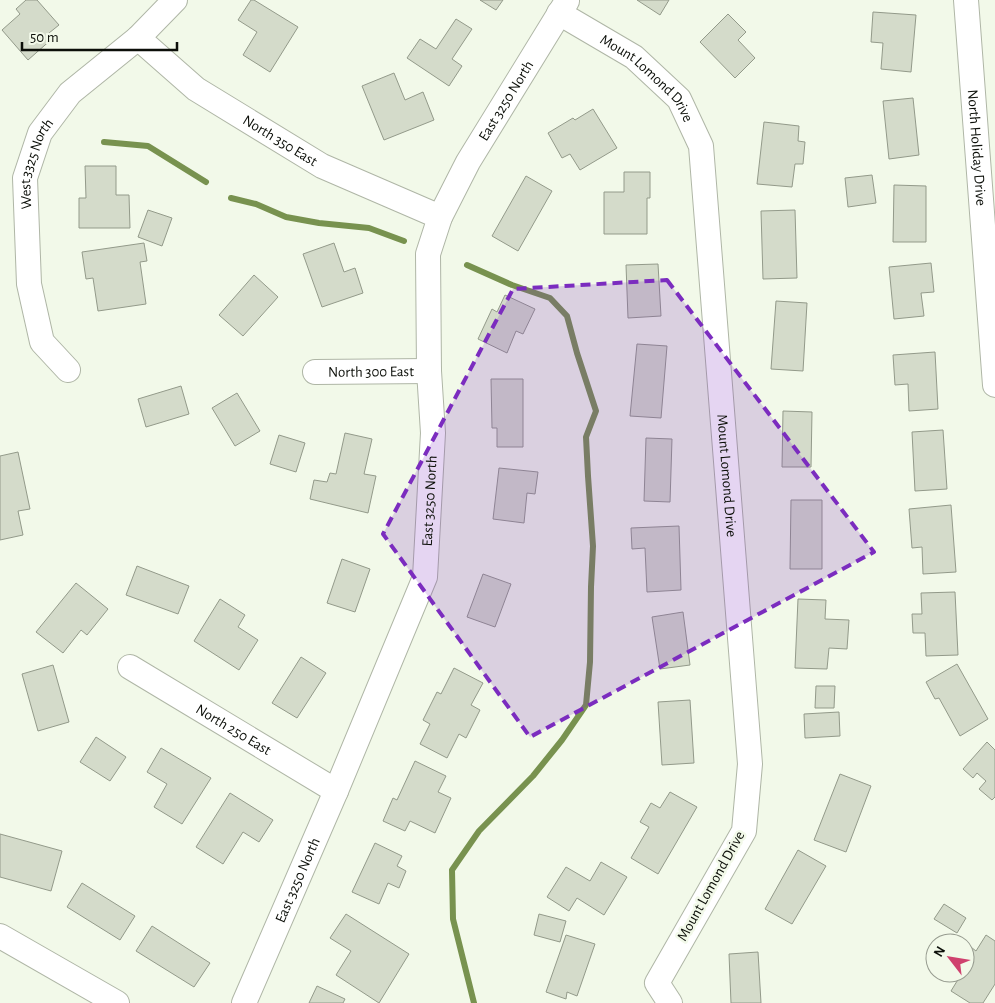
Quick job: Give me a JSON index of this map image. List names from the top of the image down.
{
  "streets": {
    "street": [
      "Mount Lomond Drive",
      "East 3250 North",
      "North 350 East",
      "North Holiday Drive",
      "West 3325 North",
      "North 300 East",
      "North 250 East"
    ]
  },
  "crossings": [
    ["Mount Lomond Drive", "East 3250 North"],
    ["East 3250 North", "North 350 East"],
    ["East 3250 North", "North 300 East"],
    ["East 3250 North", "North 250 East"],
    ["North 350 East", "West 3325 North"]
  ],
  "scale_bar": "50 m",
  "north": "top left"
}
